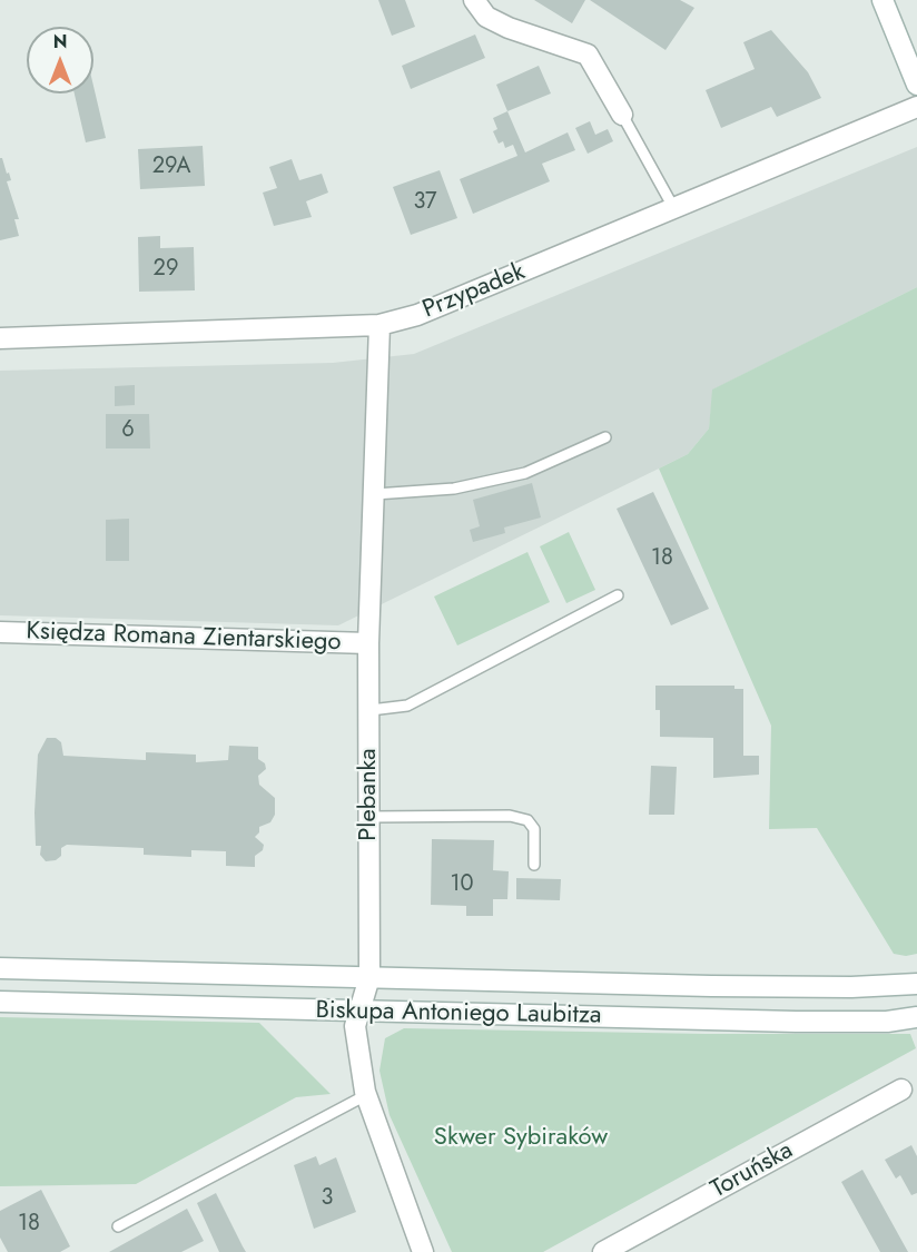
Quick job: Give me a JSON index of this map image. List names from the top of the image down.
{
  "streets": {
    "street": [
      "Przypadek",
      "Księdza Romana Zientarskiego",
      "Plebanka",
      "Biskupa Antoniego Laubitza",
      "Toruńska"
    ]
  },
  "crossings": [
    ["Przypadek", "Plebanka"],
    ["Księdza Romana Zientarskiego", "Plebanka"],
    ["Plebanka", "Biskupa Antoniego Laubitza"]
  ],
  "parks": ["Skwer Sybiraków"],
  "house_numbers": [
    "29A",
    "37",
    "29",
    "6",
    "18",
    "10",
    "3",
    "18"
  ],
  "north": "top"
}
